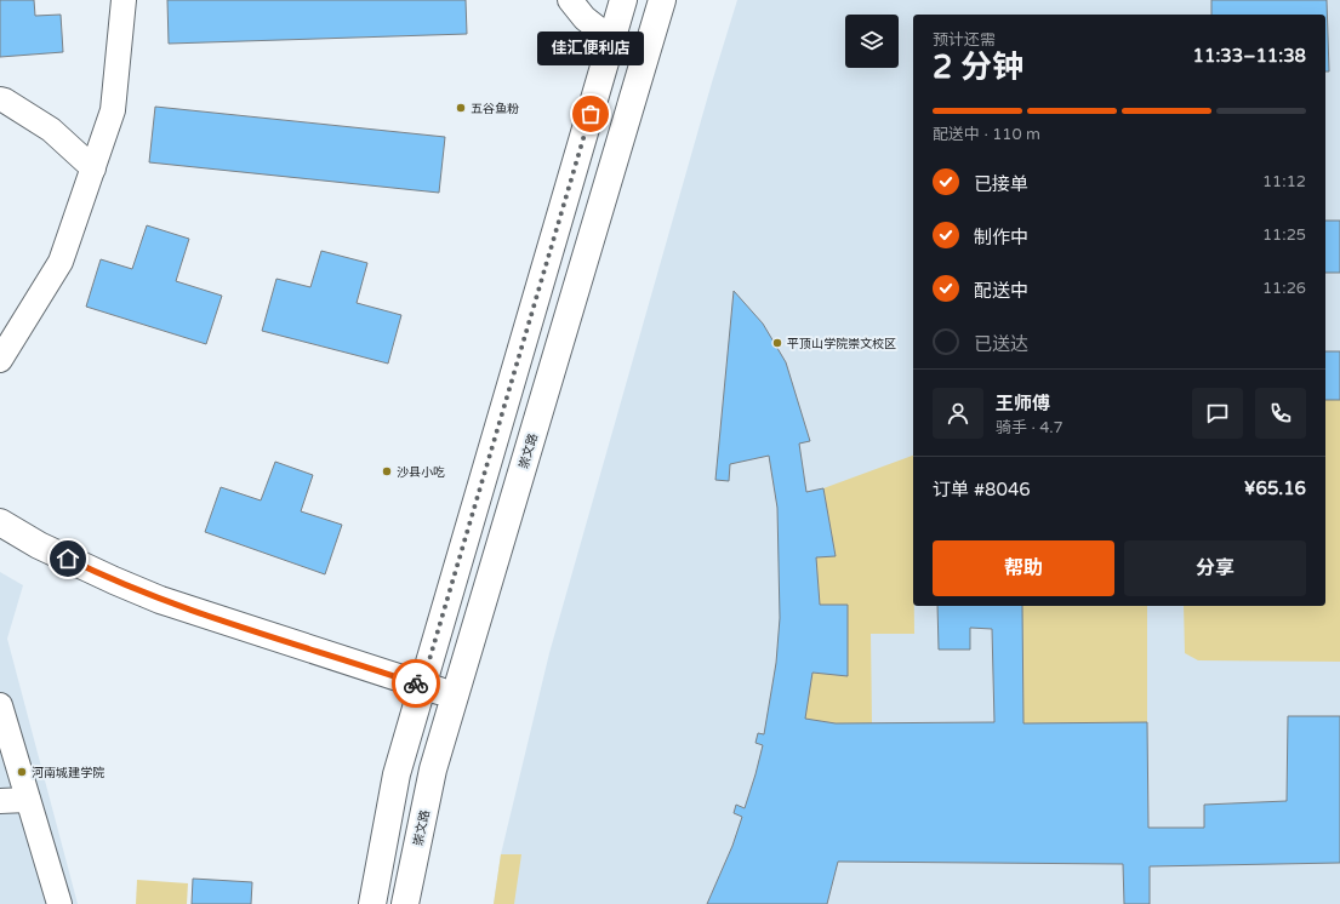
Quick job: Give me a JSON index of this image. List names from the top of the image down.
{
  "streets": {
    "main road": ["崇文路"]
  },
  "places": [
    "五谷鱼粉",
    "佳汇便利店",
    "平顶山学院崇文校区",
    "沙县小吃",
    "河南城建学院"
  ],
  "page": {
    "heading": ["2 分钟", "预计还需", "11:33–11:38"],
    "panel": [
      "王师傅",
      "骑手 · 4.7",
      "订单 #8046",
      "¥65.16"
    ],
    "bubble": "佳汇便利店",
    "bar": "配送中 · 110 m",
    "list": [
      ["已接单", "11:12"],
      ["制作中", "11:25"],
      ["配送中", "11:26"],
      "已送达"
    ],
    "buttons": ["帮助", "分享"]
  }
}
